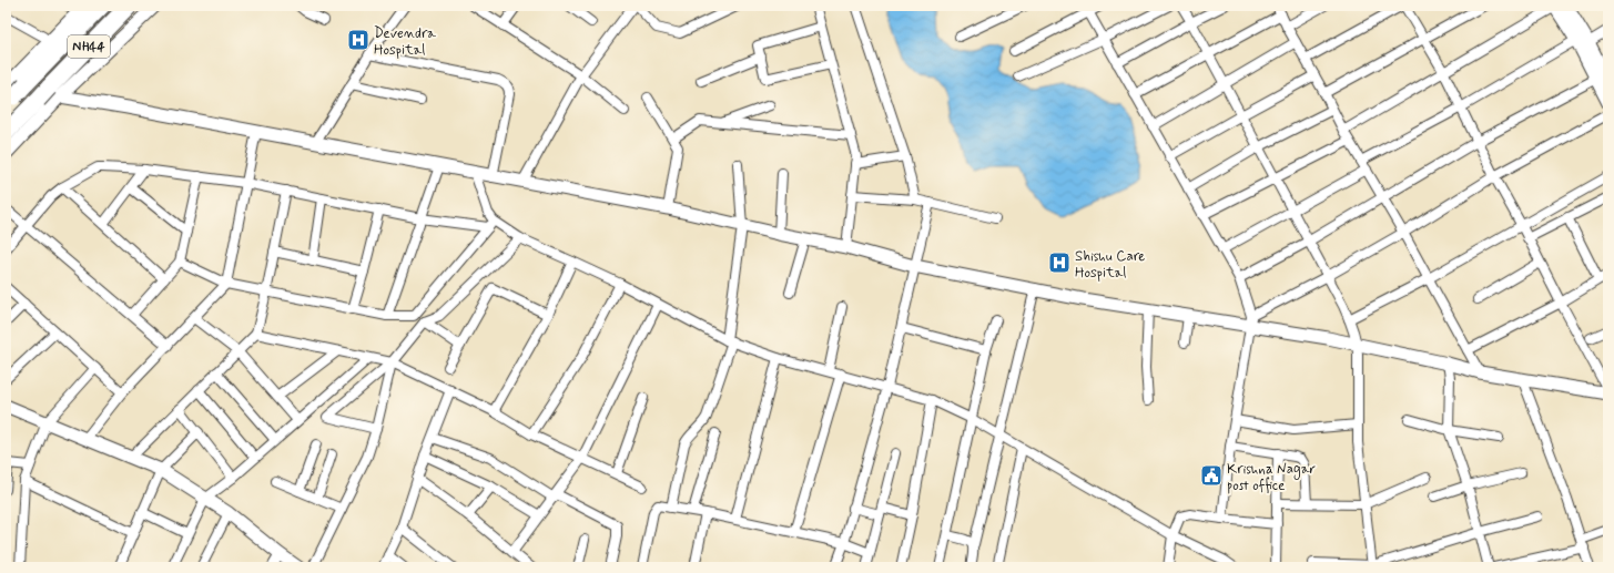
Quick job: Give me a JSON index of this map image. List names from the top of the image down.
{
  "streets": {
    "highway": ["NH44"]
  },
  "places": {
    "hospital": ["Devendra Hospital", "Shishu Care Hospital"],
    "public building": ["Krishna Nagar post office"]
  }
}
